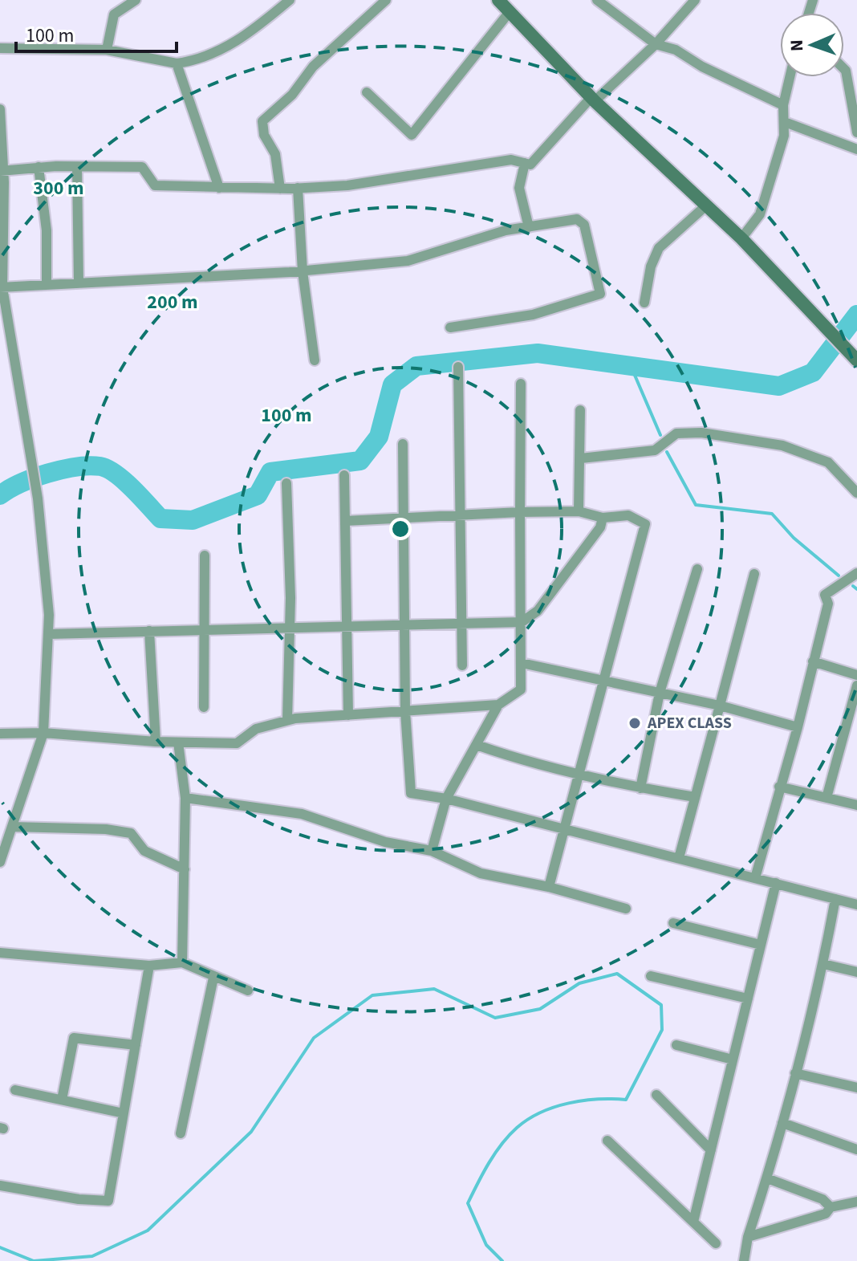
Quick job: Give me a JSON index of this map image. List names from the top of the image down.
{
  "places": ["APEX CLASS"],
  "scale_bar": "100 m",
  "north": "left",
  "rings": ["300 m", "200 m", "100 m"]
}
